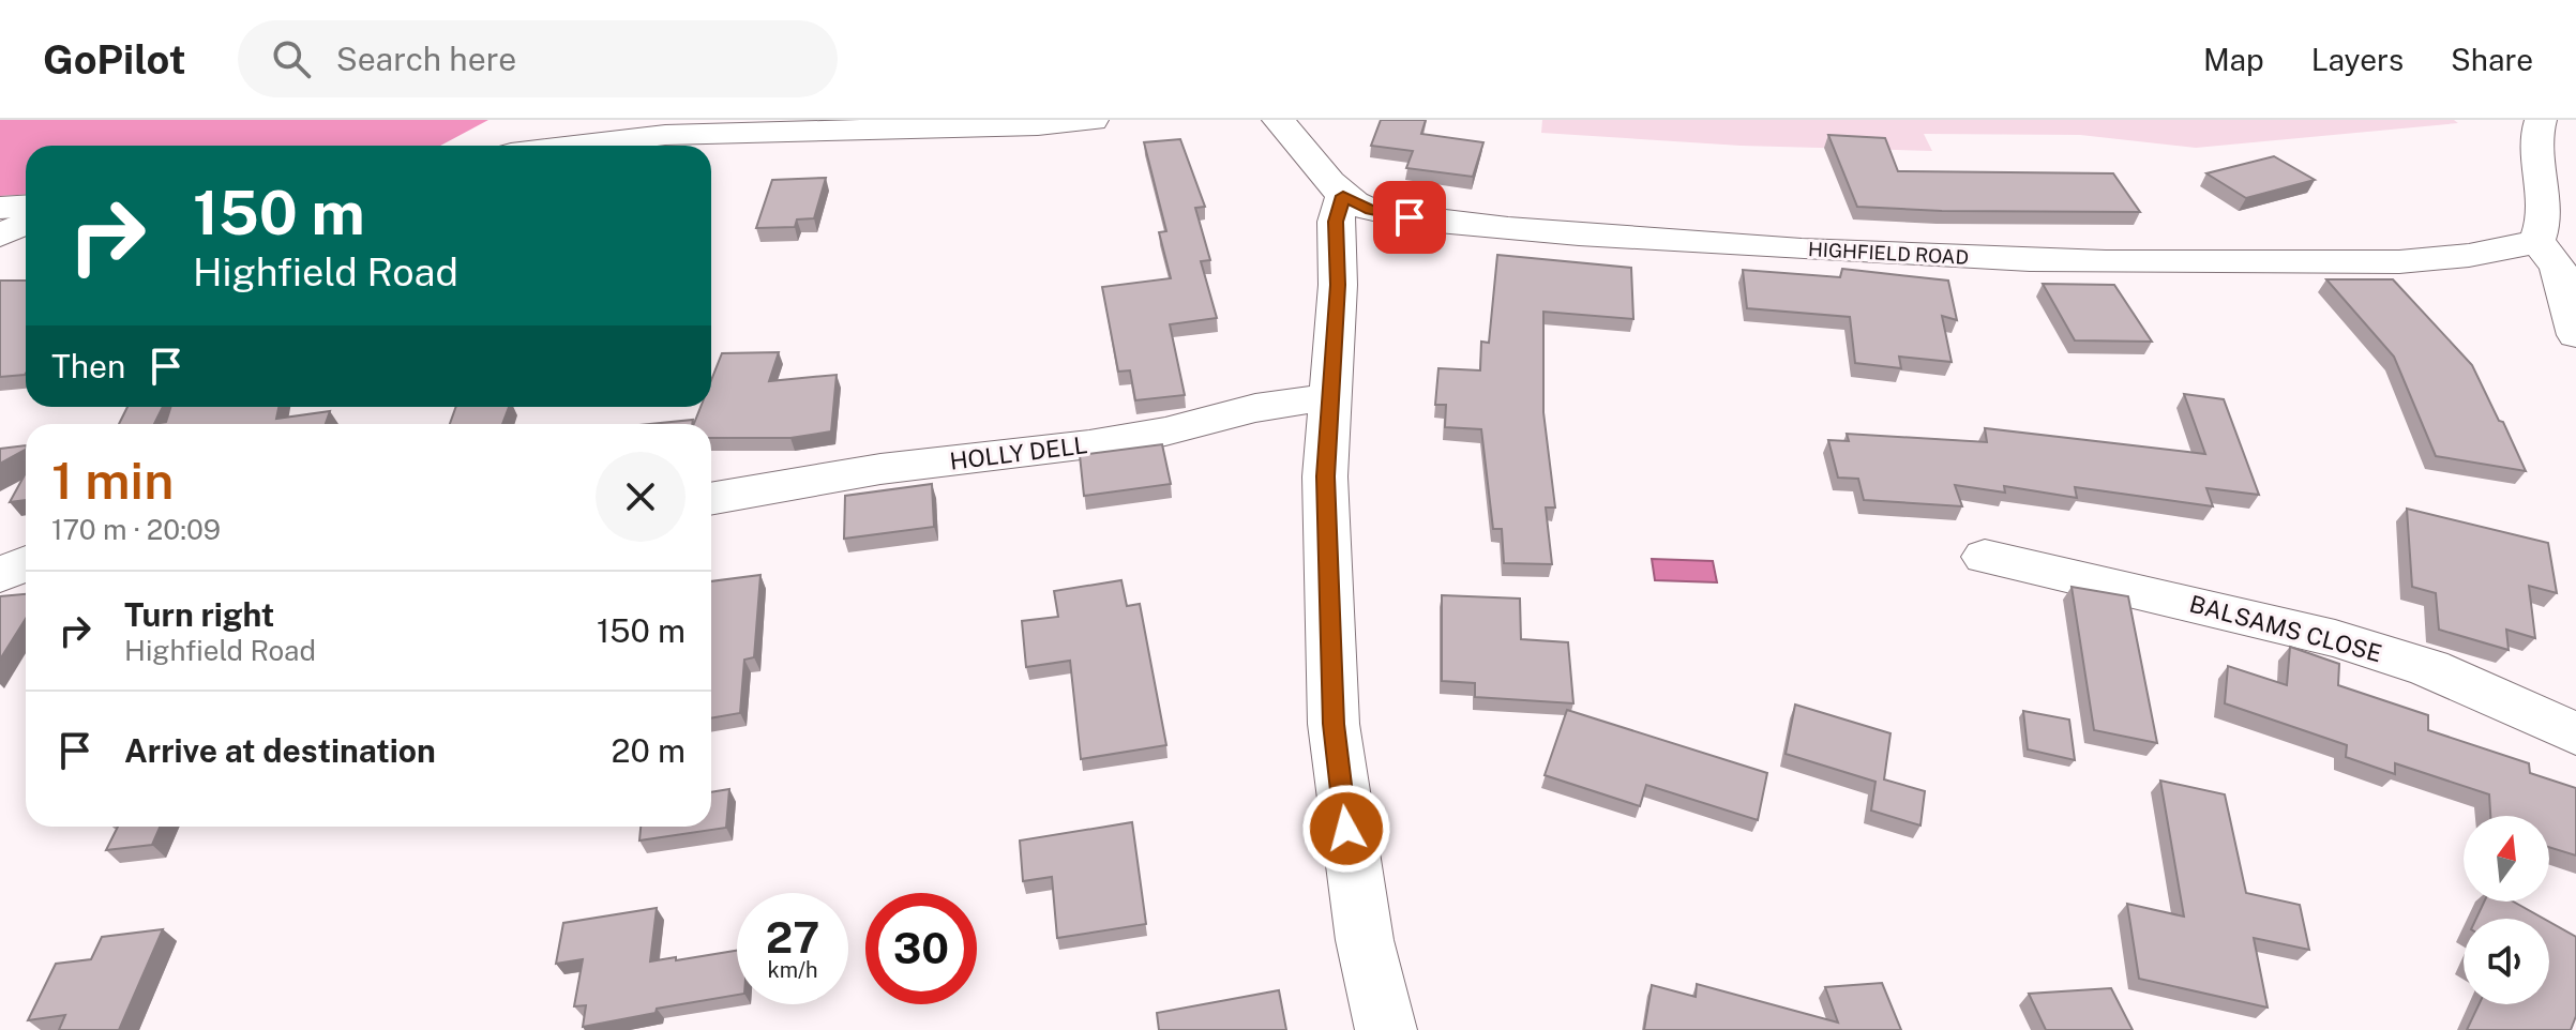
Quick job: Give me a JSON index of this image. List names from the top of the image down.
{
  "streets": {
    "street": ["HIGHFIELD ROAD", "HOLLY DELL", "BALSAMS CLOSE"]
  },
  "north": "top",
  "page": {
    "header": "GoPilot",
    "search": "Search here",
    "nav": ["Map", "Layers", "Share"],
    "turn": ["150 m", "Highfield Road"],
    "then": "Then",
    "heading": ["1 min", "170 m · 20:09"],
    "list": [
      {
        "name": "Turn right",
        "note": "Highfield Road",
        "value": "150 m"
      },
      {
        "name": "Arrive at destination",
        "value": "20 m"
      }
    ],
    "speed": "27 km/h",
    "limit": "30"
  }
}
